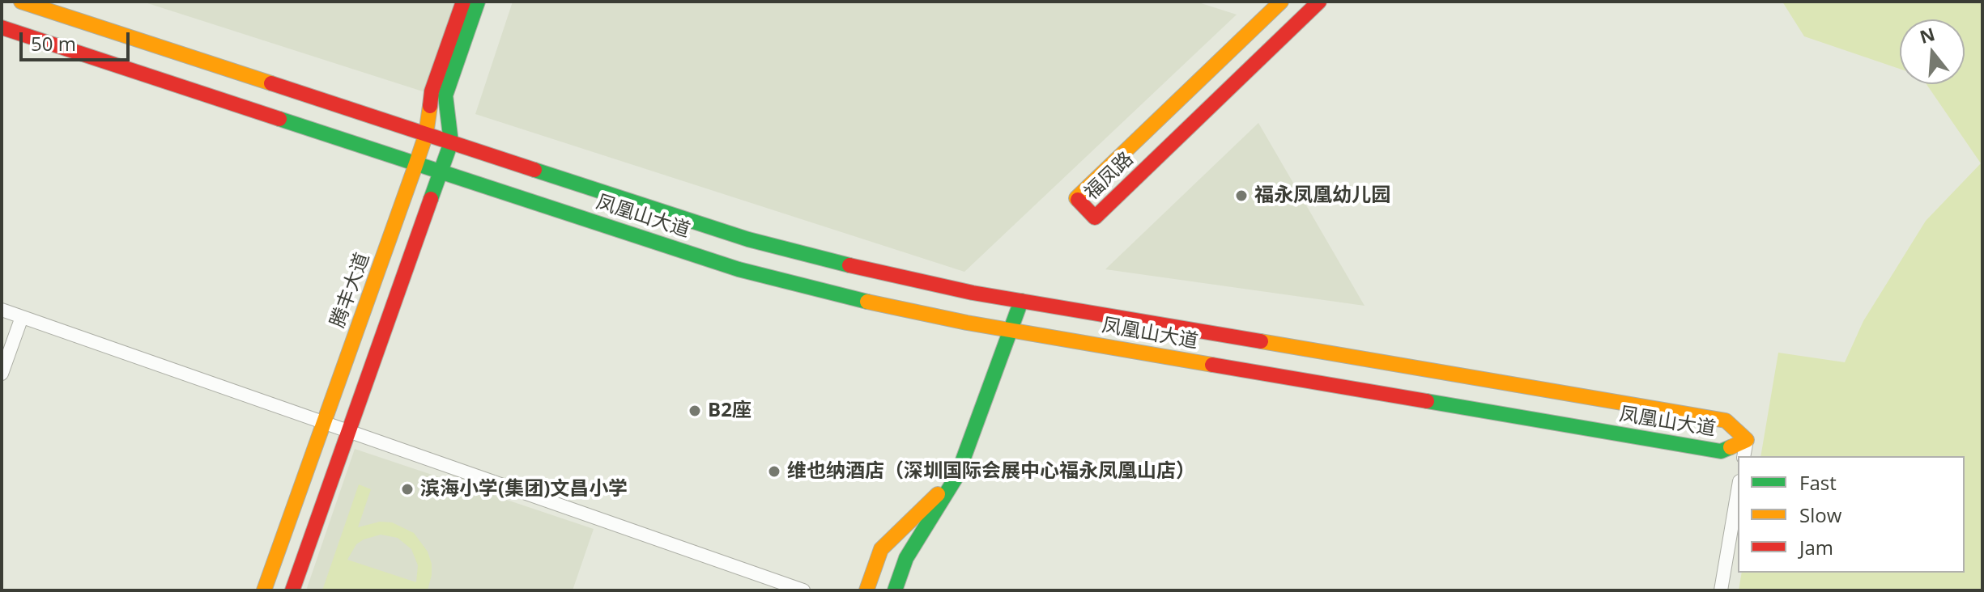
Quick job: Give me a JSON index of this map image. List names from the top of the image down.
{
  "streets": {
    "main road": ["福凤路", "凤凰山大道", "腾丰大道"]
  },
  "crossings": [
    ["凤凰山大道", "腾丰大道"]
  ],
  "places": [
    "福永凤凰幼儿园",
    "B2座",
    "维也纳酒店（深圳国际会展中心福永凤凰山店）",
    "滨海小学(集团)文昌小学"
  ],
  "legend": ["Fast", "Slow", "Jam"],
  "scale_bar": "50 m",
  "north": "top"
}
